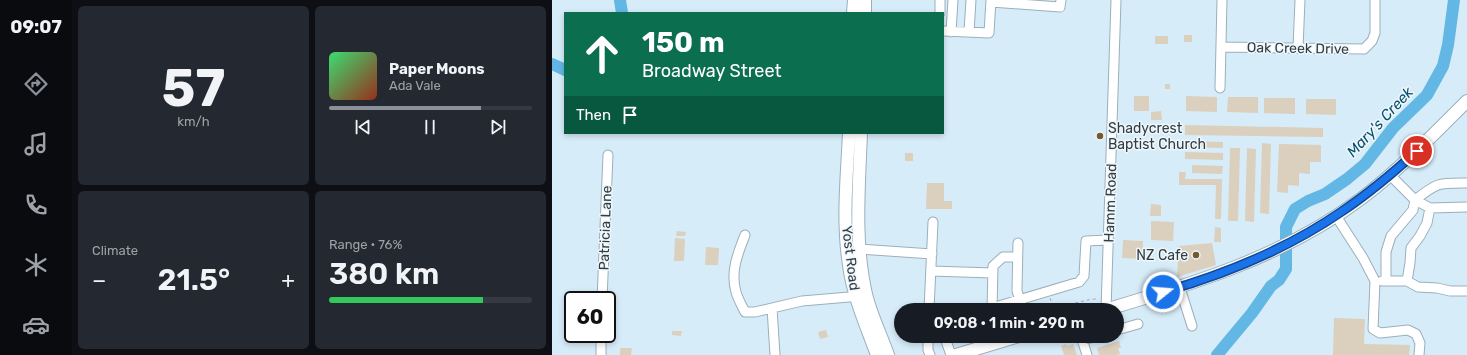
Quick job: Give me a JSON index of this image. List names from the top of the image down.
{
  "streets": {
    "main road": ["Yost Road"],
    "street": ["Oak Creek Drive", "Hamm Road", "Patricia Lane"]
  },
  "water": ["Mary's Creek"],
  "places": ["Shadycrest Baptist Church", "NZ Cafe"],
  "page": {
    "tabs": "09:07",
    "tile": [
      ["57", "km/h"],
      "Climate",
      ["Range · 76%", "380 km"]
    ],
    "turn": ["150 m", "Broadway Street"],
    "song": ["Paper Moons", "Ada Vale"],
    "then": "Then",
    "heat": ["−", "21.5°", "+"],
    "limit": "60",
    "trip": "09:08 · 1 min · 290 m"
  }
}
